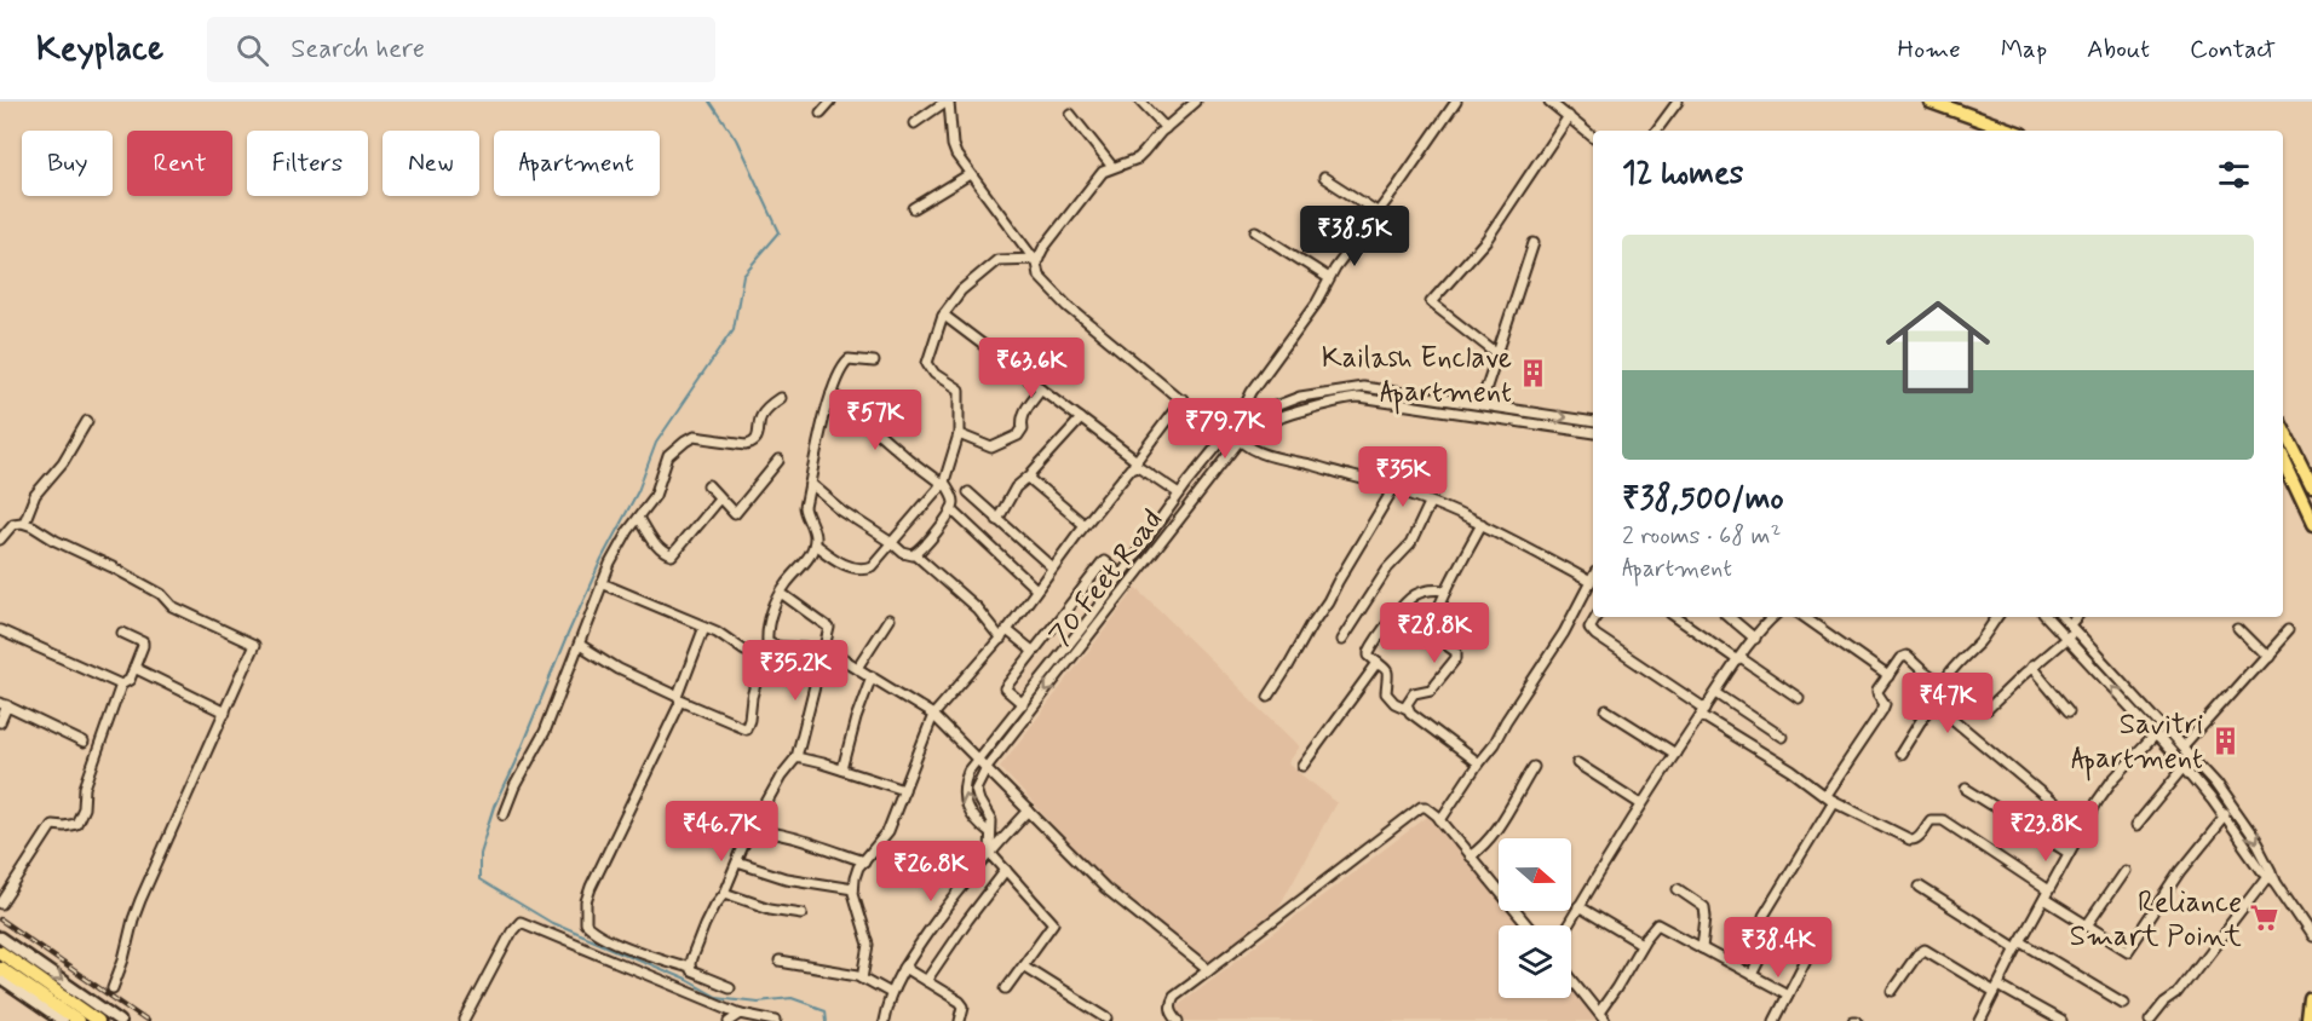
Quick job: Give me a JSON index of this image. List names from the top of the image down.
{
  "streets": {
    "street": ["70 Feet Road"]
  },
  "places": {
    "building": ["Kailash Enclave Apartment", "Savitri Apartment"],
    "supermarket": ["Reliance Smart Point"]
  },
  "north": "right",
  "page": {
    "header": "Keyplace",
    "search": "Search here",
    "nav": [
      "Home",
      "Map",
      "About",
      "Contact"
    ],
    "chip": [
      "Buy",
      "Rent",
      "Filters",
      "New",
      "Apartment"
    ],
    "heading": "12 homes",
    "price": [
      "₹38.5K",
      "₹63.6K",
      "₹57K",
      "₹79.7K",
      "₹35K",
      "₹28.8K",
      "₹35.2K",
      "₹47K",
      "₹46.7K",
      "₹23.8K",
      "₹26.8K",
      "₹38.4K"
    ],
    "list": [
      {
        "name": "₹38,500/mo",
        "note": "2 rooms · 68 m² · Apartment"
      }
    ]
  }
}
